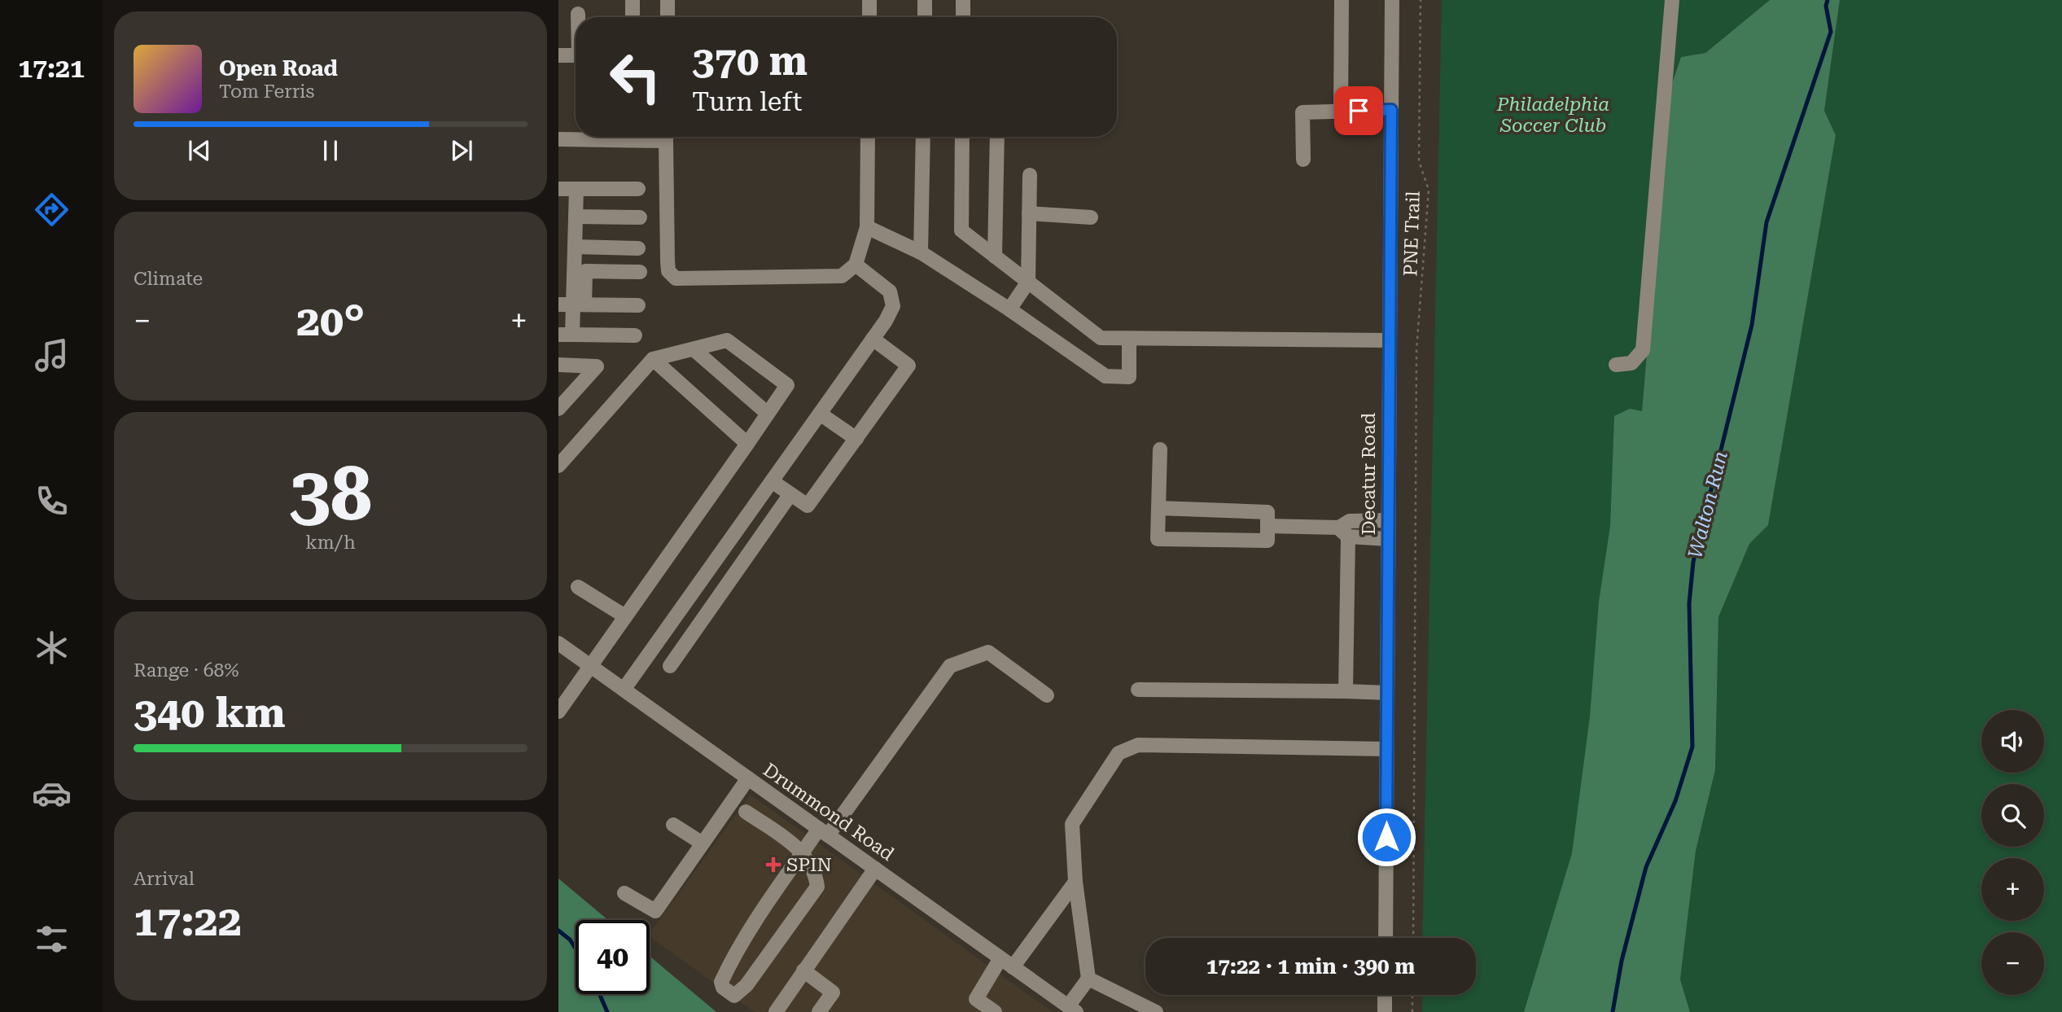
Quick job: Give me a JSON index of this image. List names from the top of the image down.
{
  "streets": {
    "street": ["Decatur Road", "Drummond Road"],
    "path": ["PNE Trail"]
  },
  "water": ["Walton Run"],
  "parks": ["Philadelphia Soccer Club"],
  "places": {
    "health": ["SPIN"]
  },
  "page": {
    "tabs": "17:21",
    "turn": ["370 m", "Turn left"],
    "song": ["Open Road", "Tom Ferris"],
    "tile": [
      "Climate",
      ["38", "km/h"],
      ["Range · 68%", "340 km"],
      ["Arrival", "17:22"]
    ],
    "heat": ["−", "20°", "+"],
    "map_buttons": ["+", "−"],
    "limit": "40",
    "trip": "17:22 · 1 min · 390 m"
  }
}
